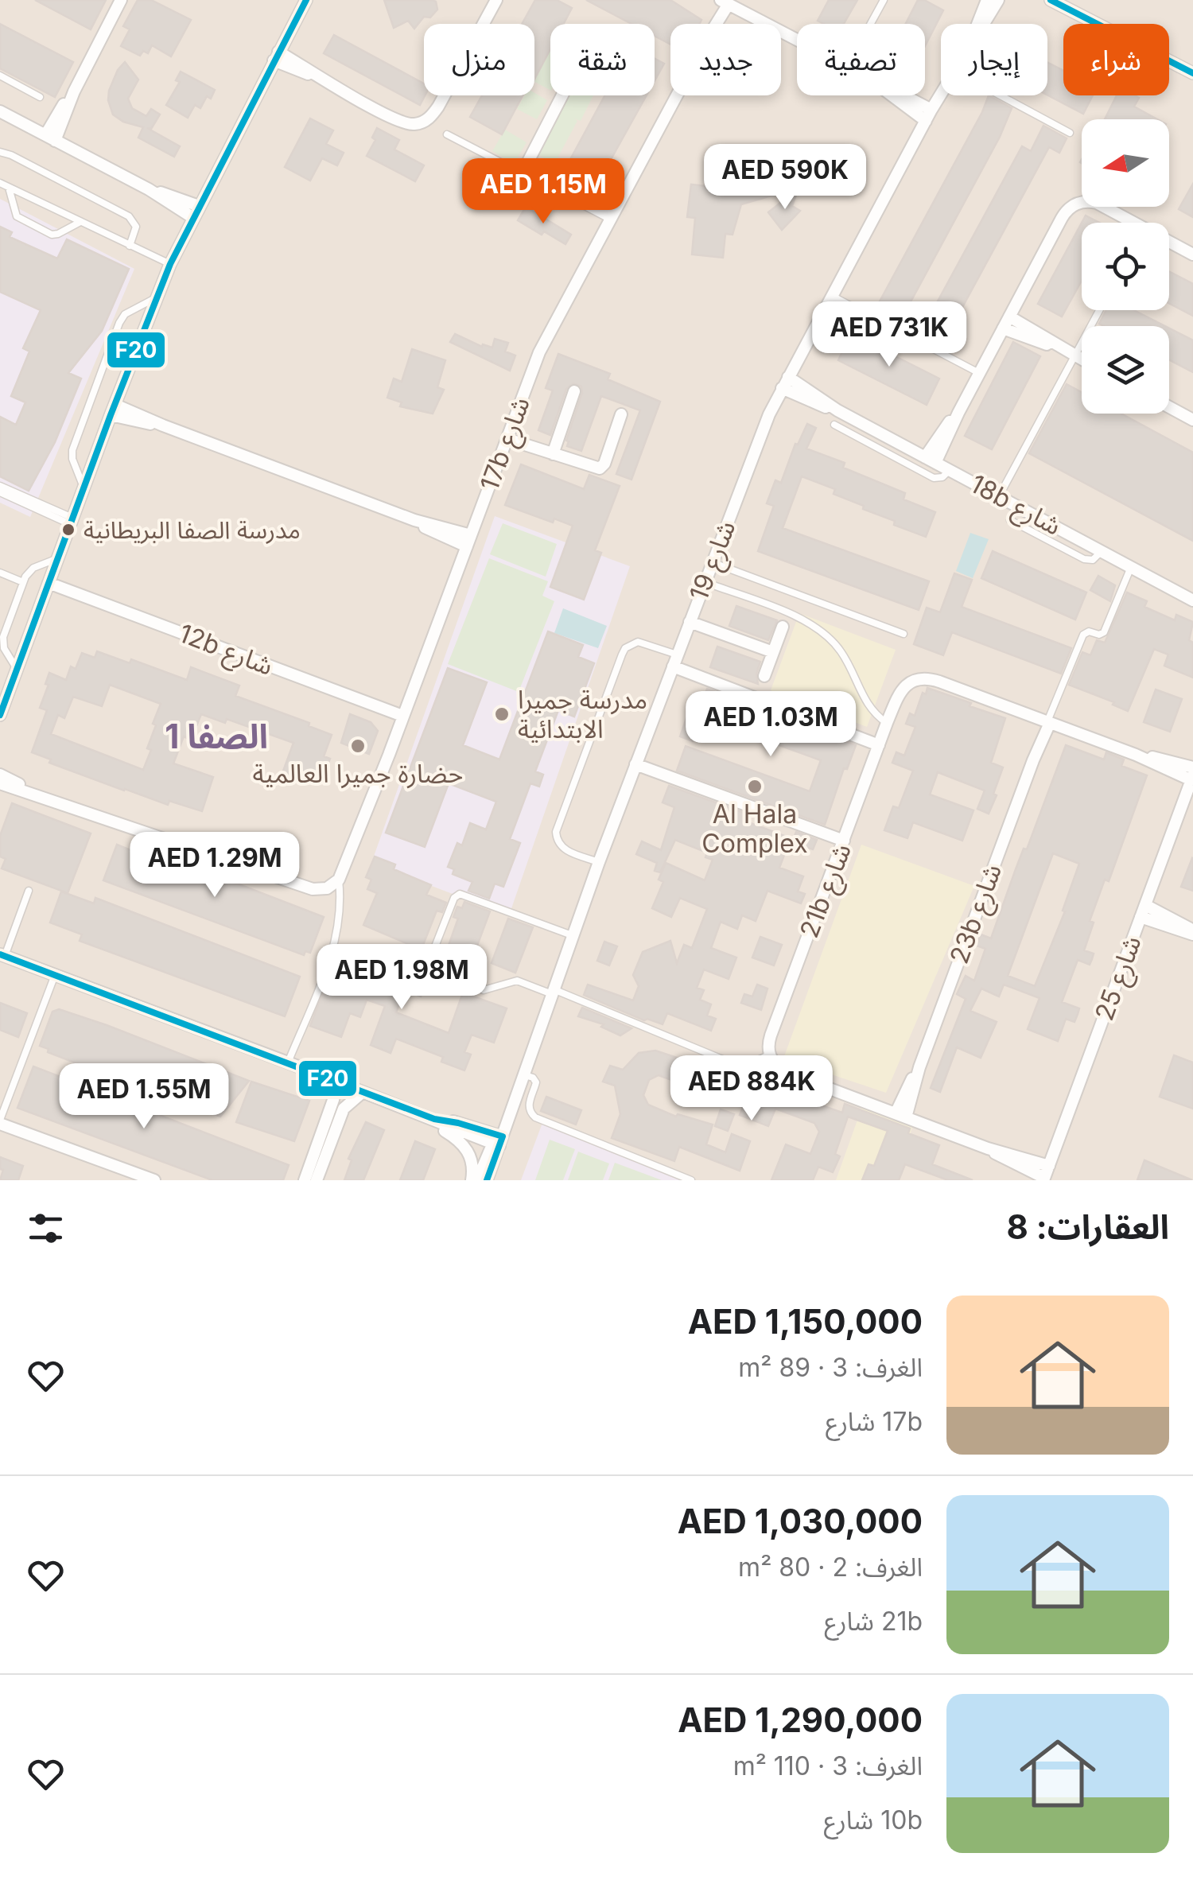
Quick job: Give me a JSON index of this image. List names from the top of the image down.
{
  "streets": {
    "street": [
      "17b شارع",
      "18b شارع",
      "شارع 19",
      "12b شارع",
      "21b شارع",
      "23b شارع",
      "شارع 25"
    ]
  },
  "crossings": [
    ["17b شارع", "12b شارع"],
    ["18b شارع", "شارع 19"],
    ["21b شارع", "23b شارع"]
  ],
  "districts": ["الصفا 1"],
  "places": [
    "مدرسة الصفا البريطانية",
    "مدرسة جميرا الابتدائية",
    "حضارة جميرا العالمية",
    "Al Hala Complex"
  ],
  "lines": ["transit line F20"],
  "north": "left",
  "page": {
    "chip": [
      "شراء",
      "إيجار",
      "تصفية",
      "جديد",
      "شقة",
      "منزل"
    ],
    "price": [
      "AED 590K",
      "AED 1.15M",
      "AED 731K",
      "AED 1.03M",
      "AED 1.29M",
      "AED 1.98M",
      "AED 884K",
      "AED 1.55M"
    ],
    "heading": "العقارات: 8",
    "list": [
      {
        "name": "AED 1,150,000",
        "note": "الغرف: 3 · 89 m² · 17b شارع"
      },
      {
        "name": "AED 1,030,000",
        "note": "الغرف: 2 · 80 m² · 21b شارع"
      },
      {
        "name": "AED 1,290,000",
        "note": "الغرف: 3 · 110 m² · 10b شارع"
      }
    ]
  }
}
